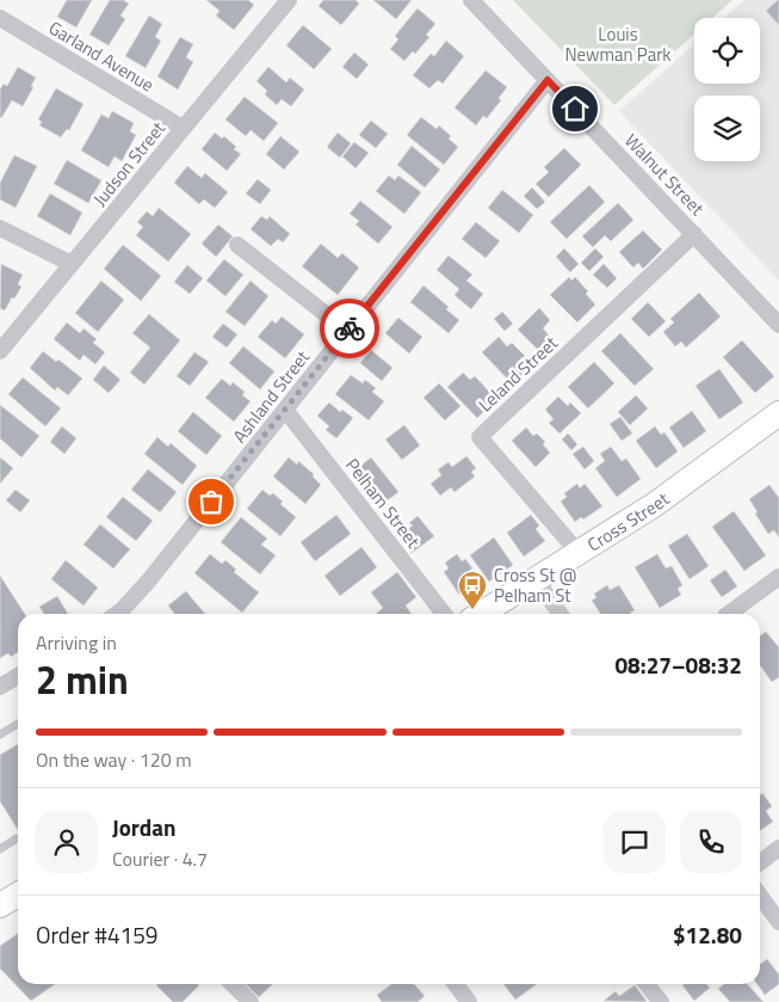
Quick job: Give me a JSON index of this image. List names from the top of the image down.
{
  "streets": {
    "street": [
      "Garland Avenue",
      "Judson Street",
      "Walnut Street",
      "Leland Street",
      "Ashland Street",
      "Pelham Street",
      "Cross Street"
    ]
  },
  "crossings": [
    ["Garland Avenue", "Judson Street"],
    ["Walnut Street", "Leland Street"],
    ["Walnut Street", "Ashland Street"],
    ["Leland Street", "Cross Street"],
    ["Ashland Street", "Pelham Street"]
  ],
  "parks": ["Louis Newman Park"],
  "places": {
    "bus stop": ["Cross St @ Pelham St"]
  },
  "page": {
    "heading": ["2 min", "Arriving in", "08:27–08:32"],
    "panel": [
      "Jordan",
      "Courier · 4.7",
      "Order #4159",
      "$12.80"
    ],
    "bar": "On the way · 120 m"
  }
}
